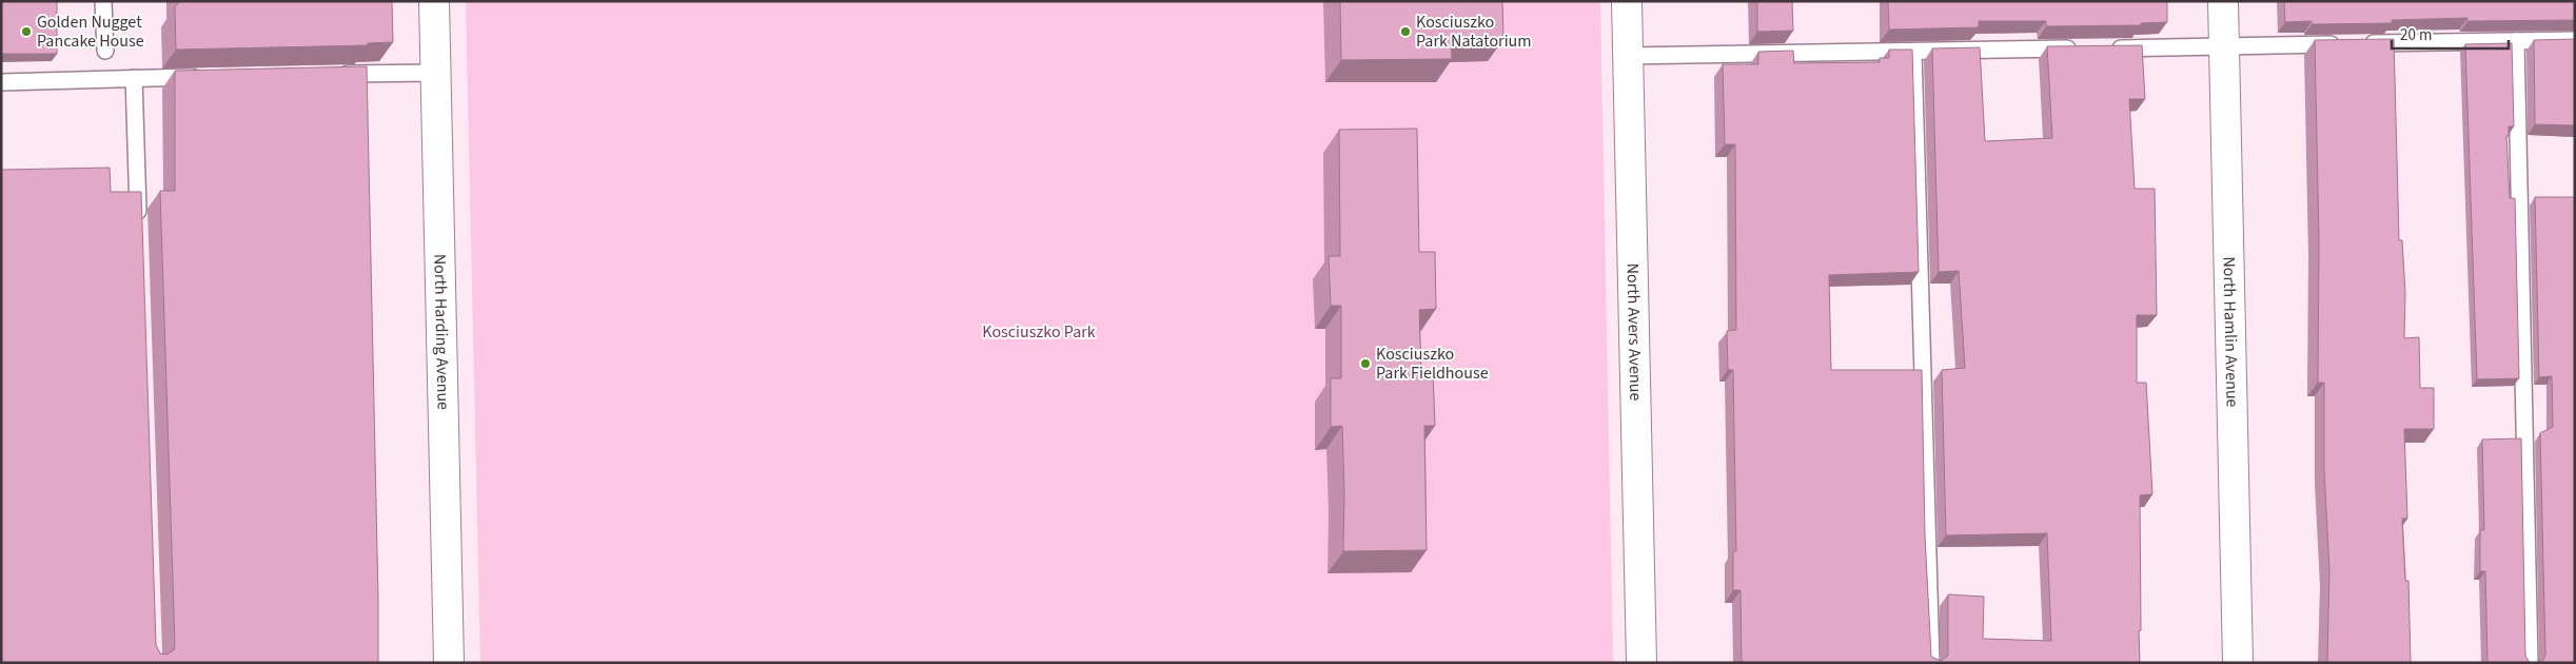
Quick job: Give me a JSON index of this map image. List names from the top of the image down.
{
  "streets": {
    "street": ["North Harding Avenue", "North Avers Avenue", "North Hamlin Avenue"]
  },
  "parks": ["Kosciuszko Park"],
  "places": ["Golden Nugget Pancake House", "Kosciuszko Park Natatorium", "Kosciuszko Park Fieldhouse"],
  "scale_bar": "20 m"
}
